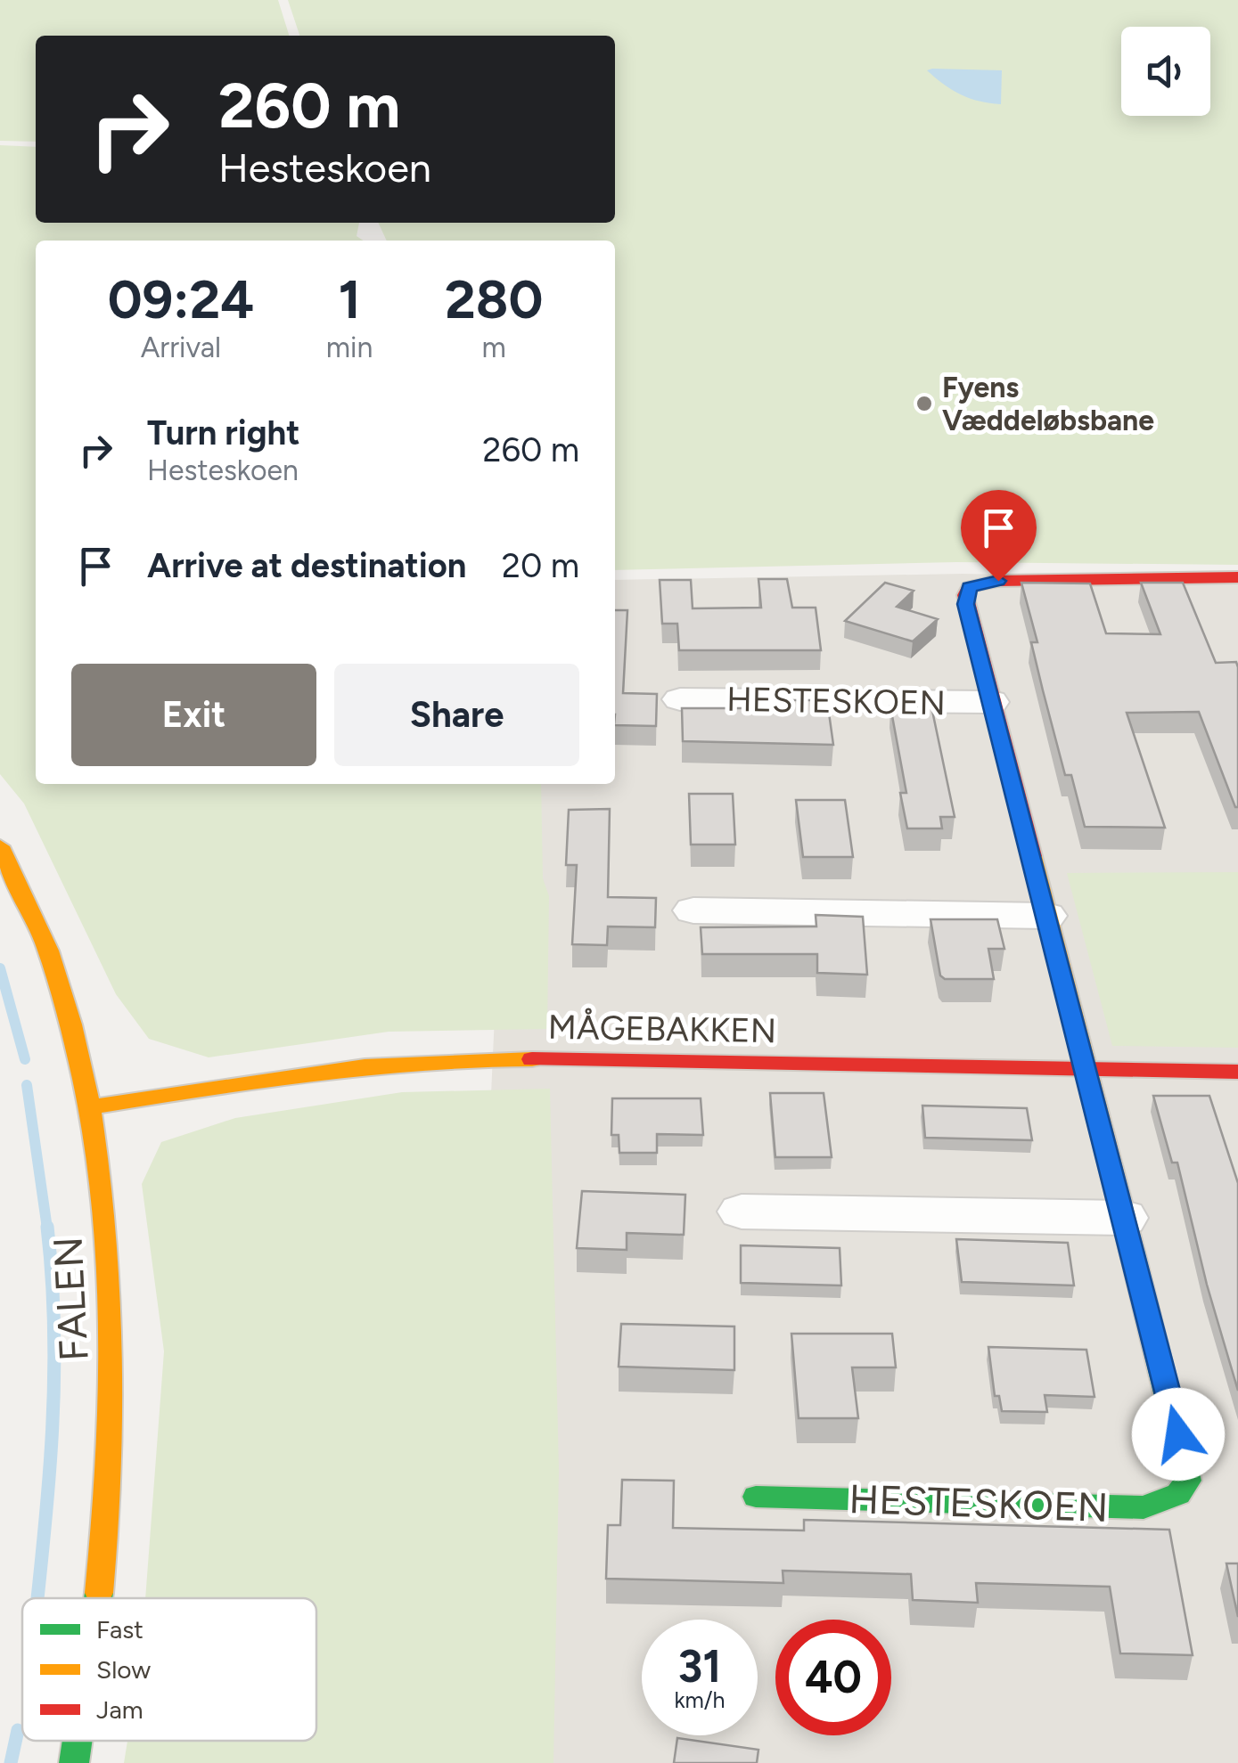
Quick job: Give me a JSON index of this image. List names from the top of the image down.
{
  "streets": {
    "street": ["HESTESKOEN", "MÅGEBAKKEN", "FALEN"]
  },
  "crossings": [
    ["HESTESKOEN", "MÅGEBAKKEN"],
    ["MÅGEBAKKEN", "FALEN"]
  ],
  "places": ["Fyens Væddeløbsbane"],
  "legend": ["Fast", "Slow", "Jam"],
  "page": {
    "turn": ["260 m", "Hesteskoen"],
    "eta": [
      "09:24",
      "Arrival",
      "1",
      "min",
      "280",
      "m"
    ],
    "list": [
      {
        "name": "Turn right",
        "note": "Hesteskoen",
        "value": "260 m"
      },
      {
        "name": "Arrive at destination",
        "value": "20 m"
      }
    ],
    "buttons": ["Exit", "Share"],
    "speed": "31 km/h",
    "limit": "40"
  }
}
